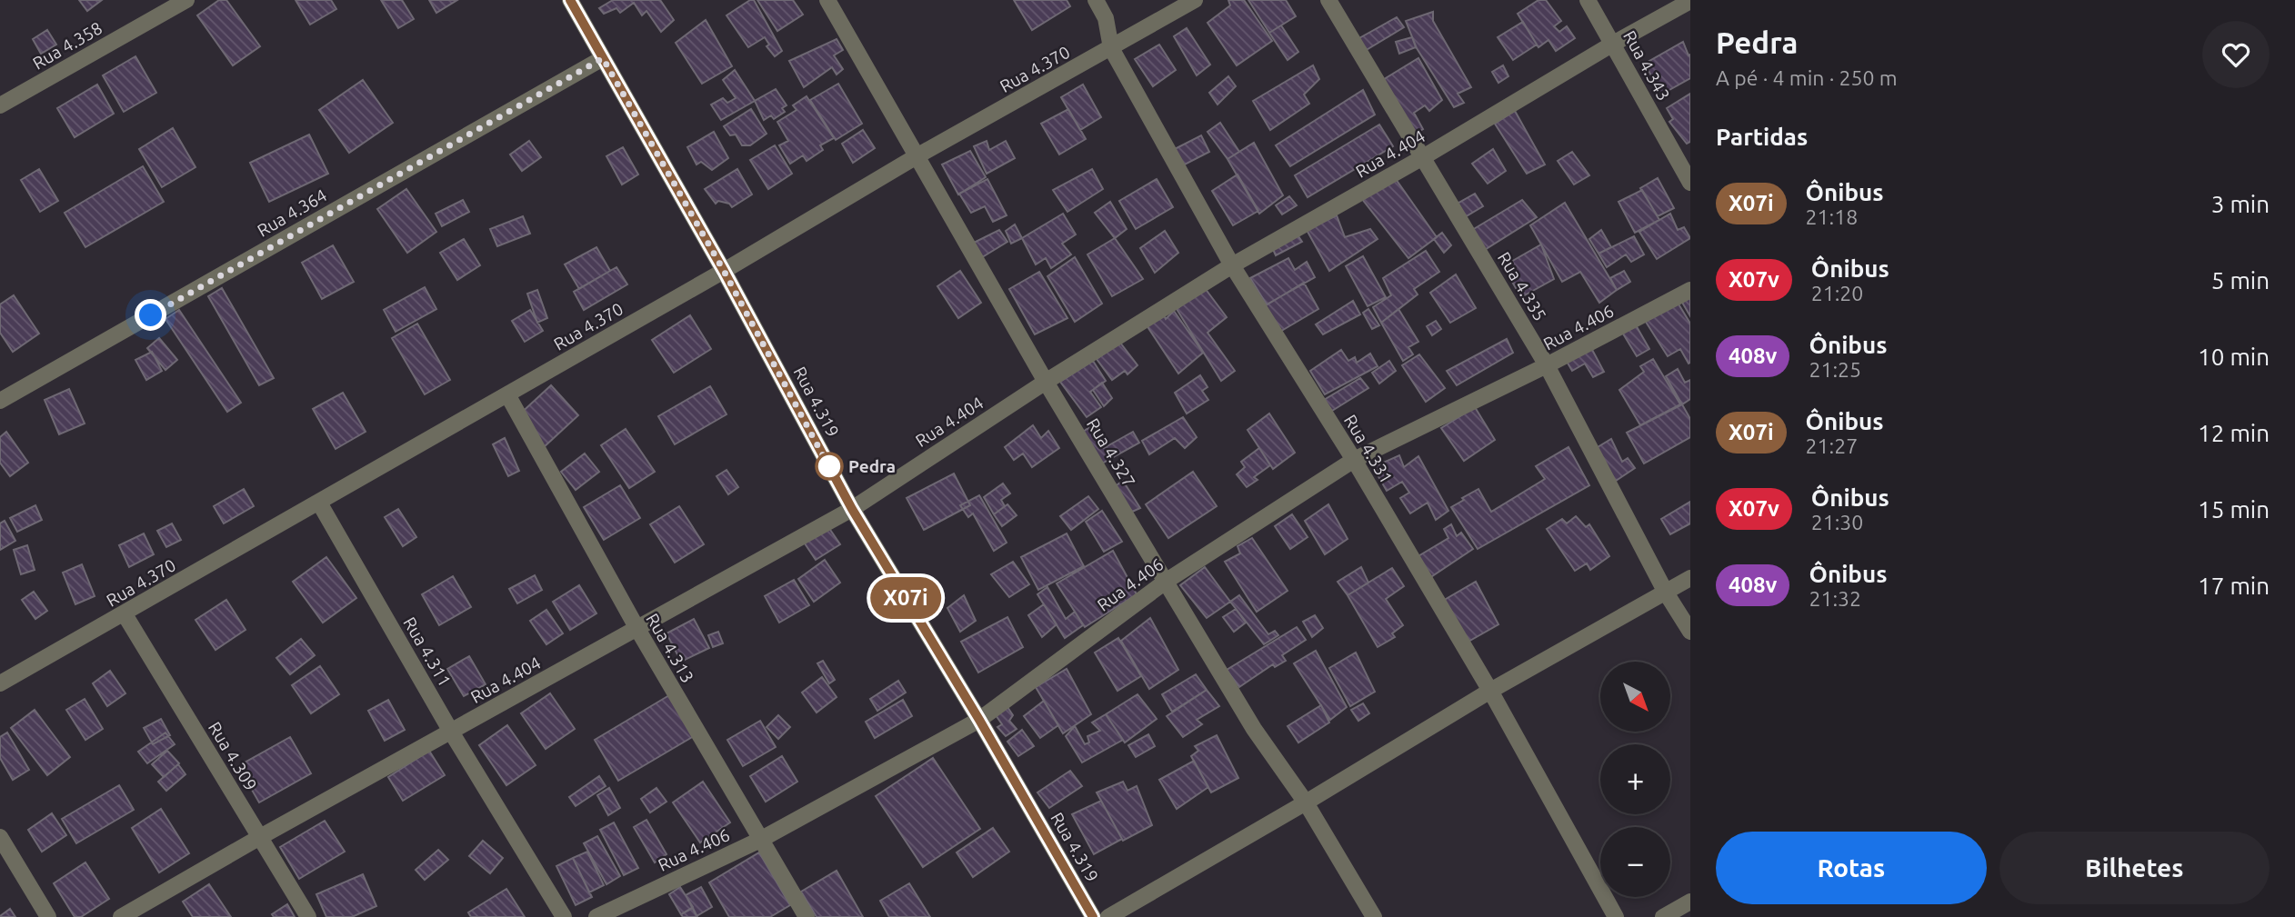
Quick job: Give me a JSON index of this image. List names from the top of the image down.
{
  "streets": {
    "street": [
      "Rua 4.358",
      "Rua 4.343",
      "Rua 4.370",
      "Rua 4.404",
      "Rua 4.364",
      "Rua 4.335",
      "Rua 4.406",
      "Rua 4.319",
      "Rua 4.331",
      "Rua 4.327",
      "Rua 4.313",
      "Rua 4.311",
      "Rua 4.309"
    ]
  },
  "crossings": [
    ["Rua 4.343", "Rua 4.404"],
    ["Rua 4.370", "Rua 4.319"],
    ["Rua 4.370", "Rua 4.331"],
    ["Rua 4.370", "Rua 4.327"],
    ["Rua 4.370", "Rua 4.313"],
    ["Rua 4.370", "Rua 4.311"],
    ["Rua 4.370", "Rua 4.309"],
    ["Rua 4.404", "Rua 4.335"],
    ["Rua 4.404", "Rua 4.319"],
    ["Rua 4.404", "Rua 4.331"],
    ["Rua 4.404", "Rua 4.327"],
    ["Rua 4.404", "Rua 4.313"],
    ["Rua 4.404", "Rua 4.311"],
    ["Rua 4.404", "Rua 4.309"],
    ["Rua 4.364", "Rua 4.319"],
    ["Rua 4.335", "Rua 4.406"],
    ["Rua 4.406", "Rua 4.319"],
    ["Rua 4.406", "Rua 4.331"],
    ["Rua 4.406", "Rua 4.327"],
    ["Rua 4.406", "Rua 4.313"]
  ],
  "places": ["Pedra"],
  "lines": ["bus line X07i"],
  "north": "bottom right",
  "page": {
    "on_map": "X07i",
    "heading": [
      ["Pedra", "A pé · 4 min · 250 m"],
      "Partidas"
    ],
    "list": [
      {
        "mark": "X07i",
        "name": "Ônibus",
        "note": "21:18",
        "value": "3 min"
      },
      {
        "mark": "X07v",
        "name": "Ônibus",
        "note": "21:20",
        "value": "5 min"
      },
      {
        "mark": "408v",
        "name": "Ônibus",
        "note": "21:25",
        "value": "10 min"
      },
      {
        "mark": "X07i",
        "name": "Ônibus",
        "note": "21:27",
        "value": "12 min"
      },
      {
        "mark": "X07v",
        "name": "Ônibus",
        "note": "21:30",
        "value": "15 min"
      },
      {
        "mark": "408v",
        "name": "Ônibus",
        "note": "21:32",
        "value": "17 min"
      }
    ],
    "map_buttons": ["+", "−"],
    "buttons": ["Rotas", "Bilhetes"]
  }
}
